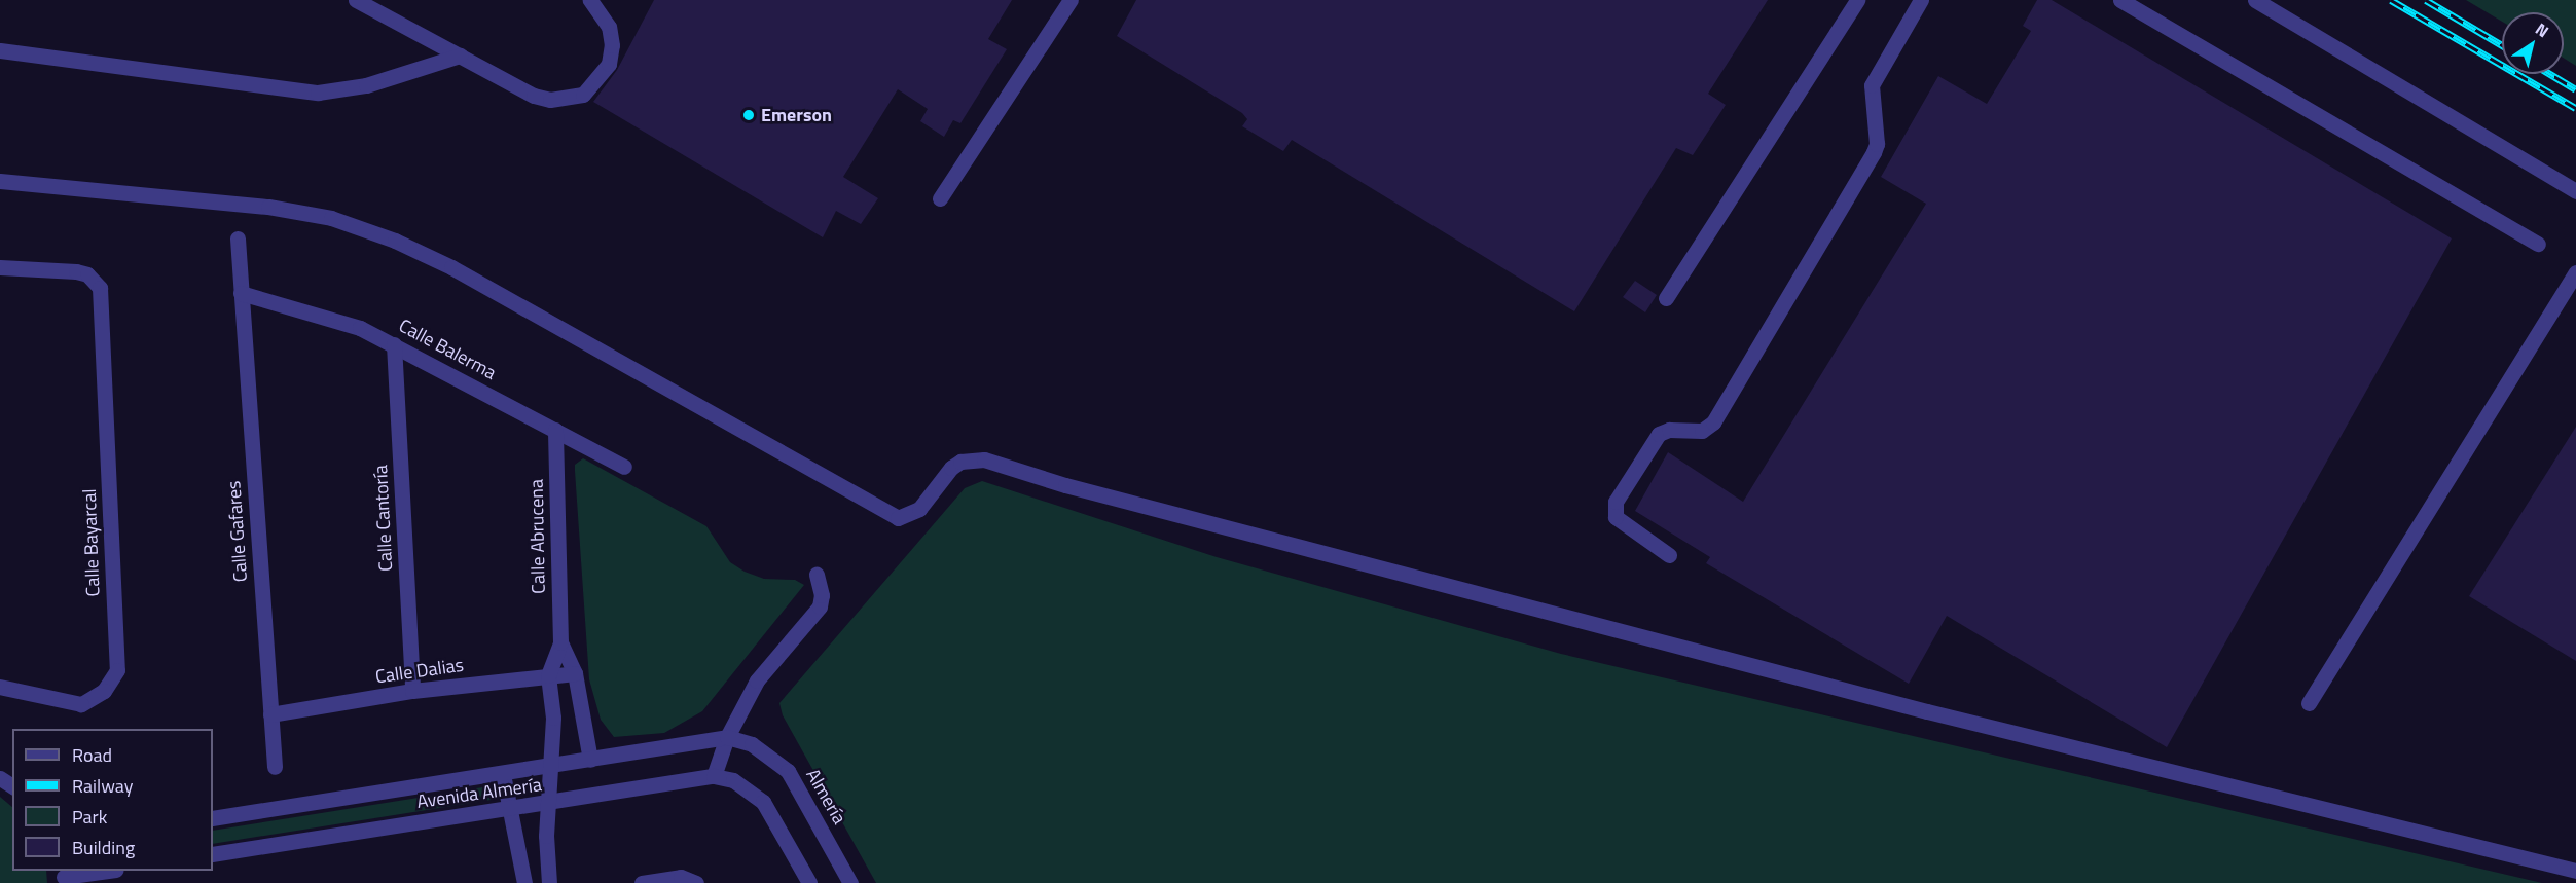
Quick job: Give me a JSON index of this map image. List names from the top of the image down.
{
  "streets": {
    "street": [
      "Calle Balerma",
      "Calle Cantoría",
      "Calle Gafares",
      "Calle Abrucena",
      "Calle Bayarcal",
      "Calle Dalias",
      "Avenida Almería",
      "Almería"
    ]
  },
  "crossings": [
    ["Calle Balerma", "Calle Cantoría"],
    ["Calle Balerma", "Calle Gafares"],
    ["Calle Balerma", "Calle Abrucena"],
    ["Calle Cantoría", "Calle Dalias"],
    ["Calle Gafares", "Calle Dalias"],
    ["Calle Abrucena", "Calle Dalias"],
    ["Calle Abrucena", "Avenida Almería"],
    ["Avenida Almería", "Almería"]
  ],
  "places": ["Emerson"],
  "legend": [
    "Road",
    "Railway",
    "Park",
    "Building"
  ],
  "north": "top right"
}
